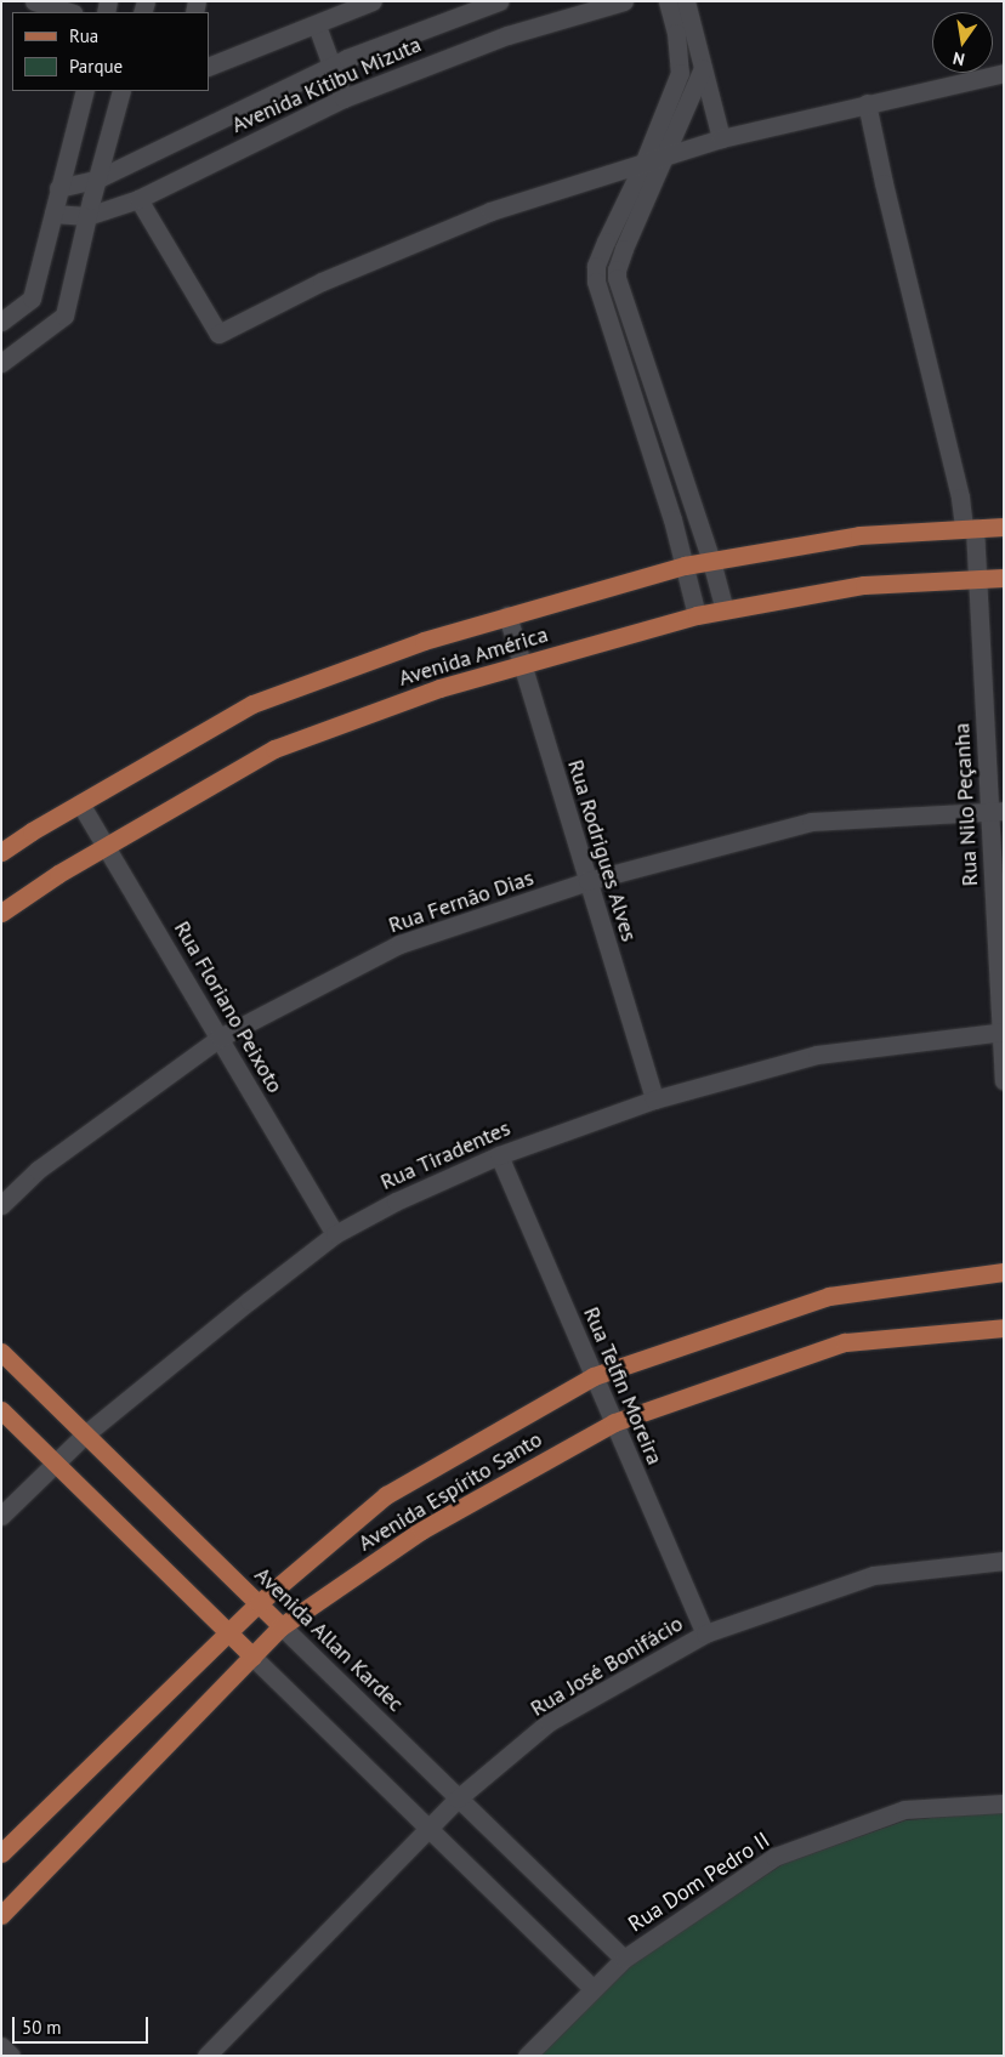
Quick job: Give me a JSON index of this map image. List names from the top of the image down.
{
  "streets": {
    "main road": ["Avenida América", "Avenida Espírito Santo", "Avenida Allan Kardec"],
    "street": [
      "Avenida Kitibu Mizuta",
      "Rua Nilo Peçanha",
      "Rua Rodrigues Alves",
      "Rua Fernão Dias",
      "Rua Floriano Peixoto",
      "Rua Tiradentes",
      "Rua Telfin Moreira",
      "Rua José Bonifácio",
      "Rua Dom Pedro II"
    ]
  },
  "crossings": [
    ["Avenida América", "Rua Nilo Peçanha"],
    ["Avenida América", "Rua Rodrigues Alves"],
    ["Avenida América", "Rua Floriano Peixoto"],
    ["Rua Nilo Peçanha", "Rua Fernão Dias"],
    ["Rua Nilo Peçanha", "Rua Tiradentes"],
    ["Rua Rodrigues Alves", "Rua Fernão Dias"],
    ["Rua Rodrigues Alves", "Rua Tiradentes"],
    ["Rua Fernão Dias", "Rua Floriano Peixoto"],
    ["Rua Floriano Peixoto", "Rua Tiradentes"],
    ["Rua Tiradentes", "Rua Telfin Moreira"],
    ["Rua Tiradentes", "Avenida Allan Kardec"],
    ["Rua Telfin Moreira", "Avenida Espírito Santo"],
    ["Rua Telfin Moreira", "Rua José Bonifácio"],
    ["Avenida Espírito Santo", "Avenida Allan Kardec"],
    ["Avenida Allan Kardec", "Rua José Bonifácio"],
    ["Avenida Allan Kardec", "Rua Dom Pedro II"]
  ],
  "legend": ["Rua", "Parque"],
  "scale_bar": "50 m",
  "north": "bottom"
}
